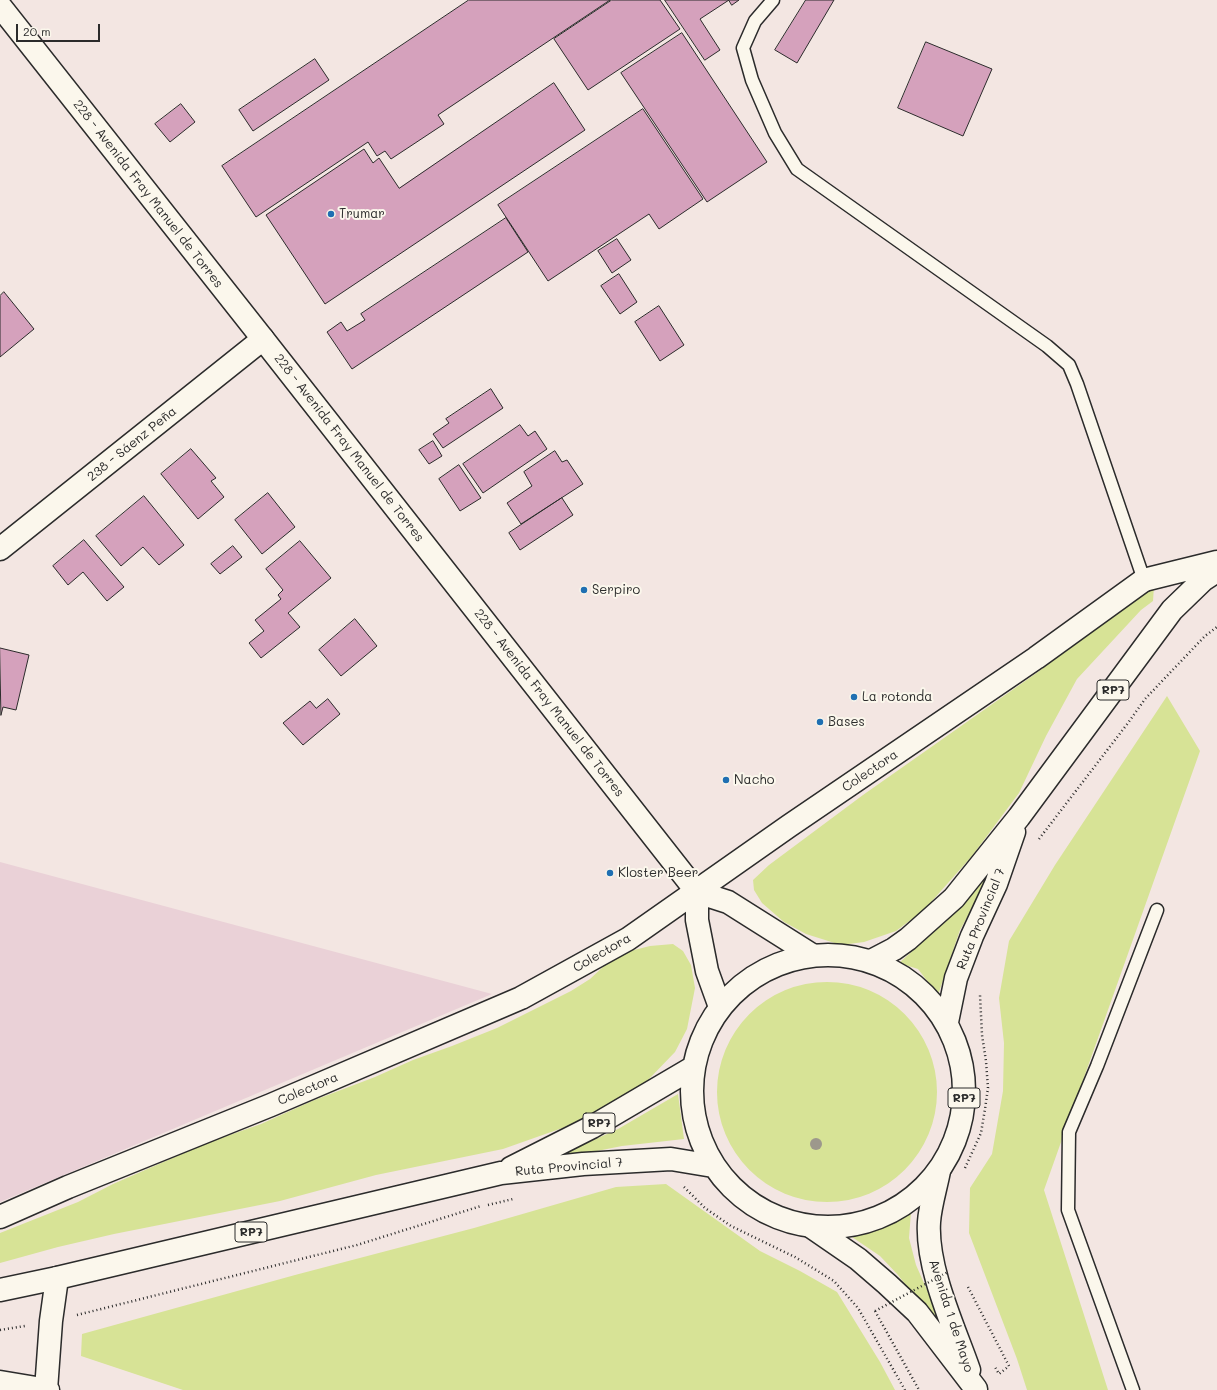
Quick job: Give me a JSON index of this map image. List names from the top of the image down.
{
  "streets": {
    "main road": [
      "228 - Avenida Fray Manuel de Torres",
      "238 - Sáenz Peña",
      "RP7",
      "Colectora",
      "Ruta Provincial 7",
      "Avenida 1 de Mayo"
    ]
  },
  "crossings": [
    ["228 - Avenida Fray Manuel de Torres", "238 - Sáenz Peña"],
    ["228 - Avenida Fray Manuel de Torres", "Colectora"],
    ["RP7", "Ruta Provincial 7"],
    ["RP7", "Avenida 1 de Mayo"]
  ],
  "places": [
    "Trumar",
    "Serpiro",
    "La rotonda",
    "Bases",
    "Nacho",
    "Kloster Beer"
  ],
  "scale_bar": "20 m"
}
